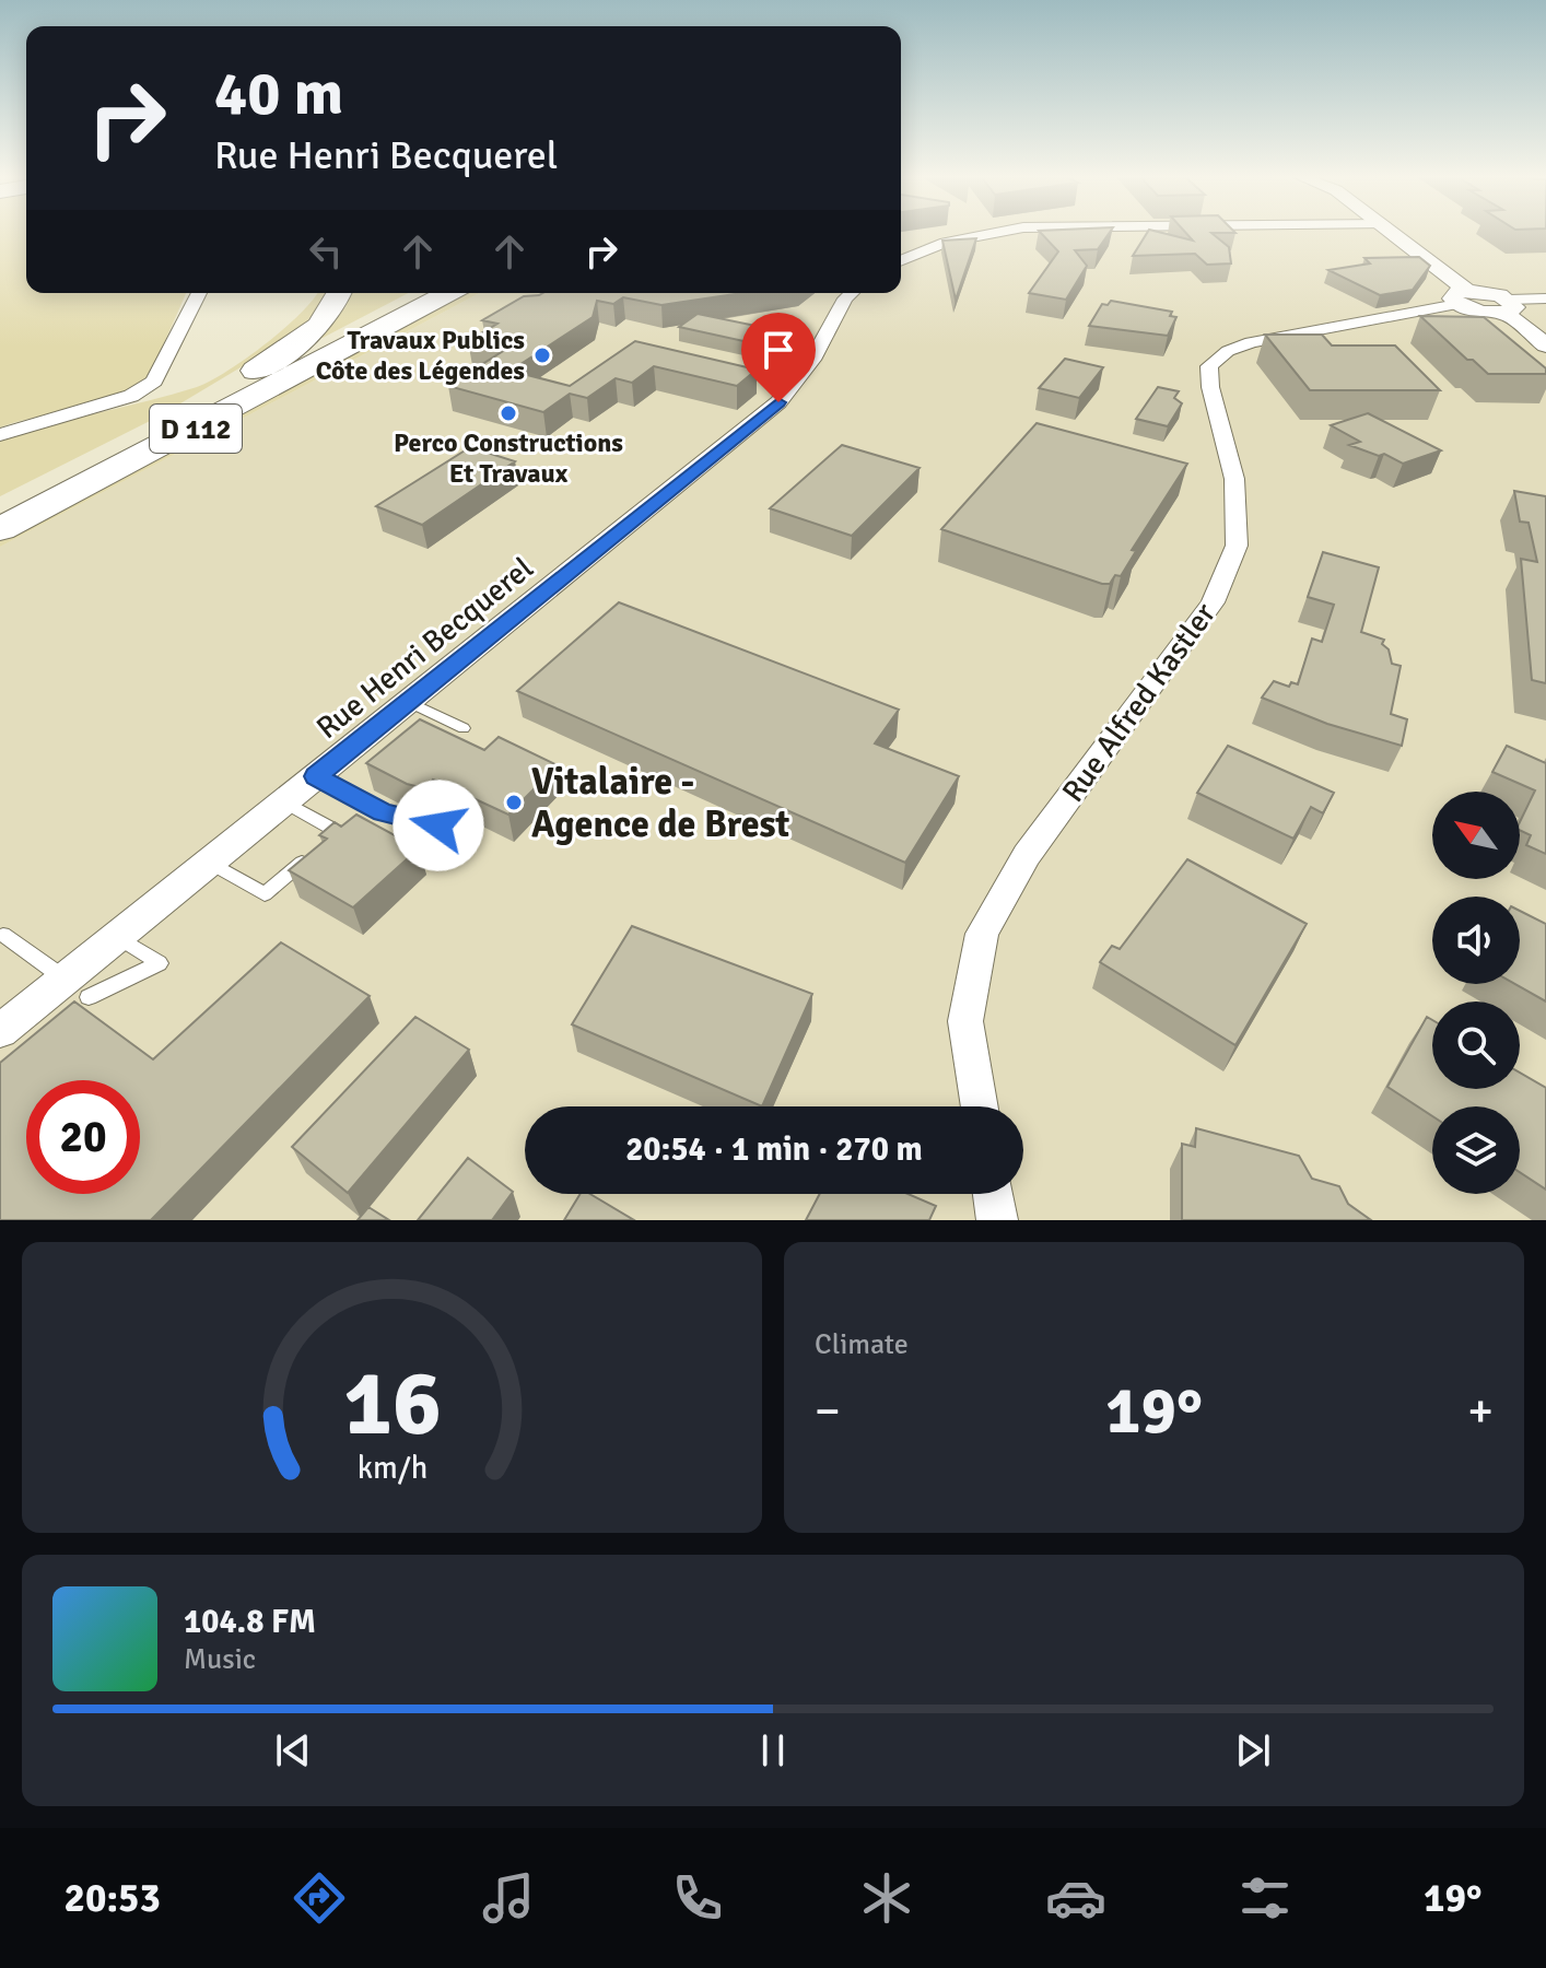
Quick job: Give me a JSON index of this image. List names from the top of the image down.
{
  "streets": {
    "main road": ["D 112"],
    "street": ["Rue Henri Becquerel", "Rue Alfred Kastler"]
  },
  "places": ["Travaux Publics Côte des Légendes", "Perco Constructions Et Travaux", "Vitalaire - Agence de Brest"],
  "north": "top left",
  "page": {
    "turn": ["40 m", "Rue Henri Becquerel"],
    "limit": "20",
    "trip": "20:54 · 1 min · 270 m",
    "tile": "Climate",
    "heat": ["−", "19°", "+"],
    "song": ["104.8 FM", "Music"],
    "tabs": ["20:53", "19°"],
    "gauge": ["16", "km/h"]
  }
}
